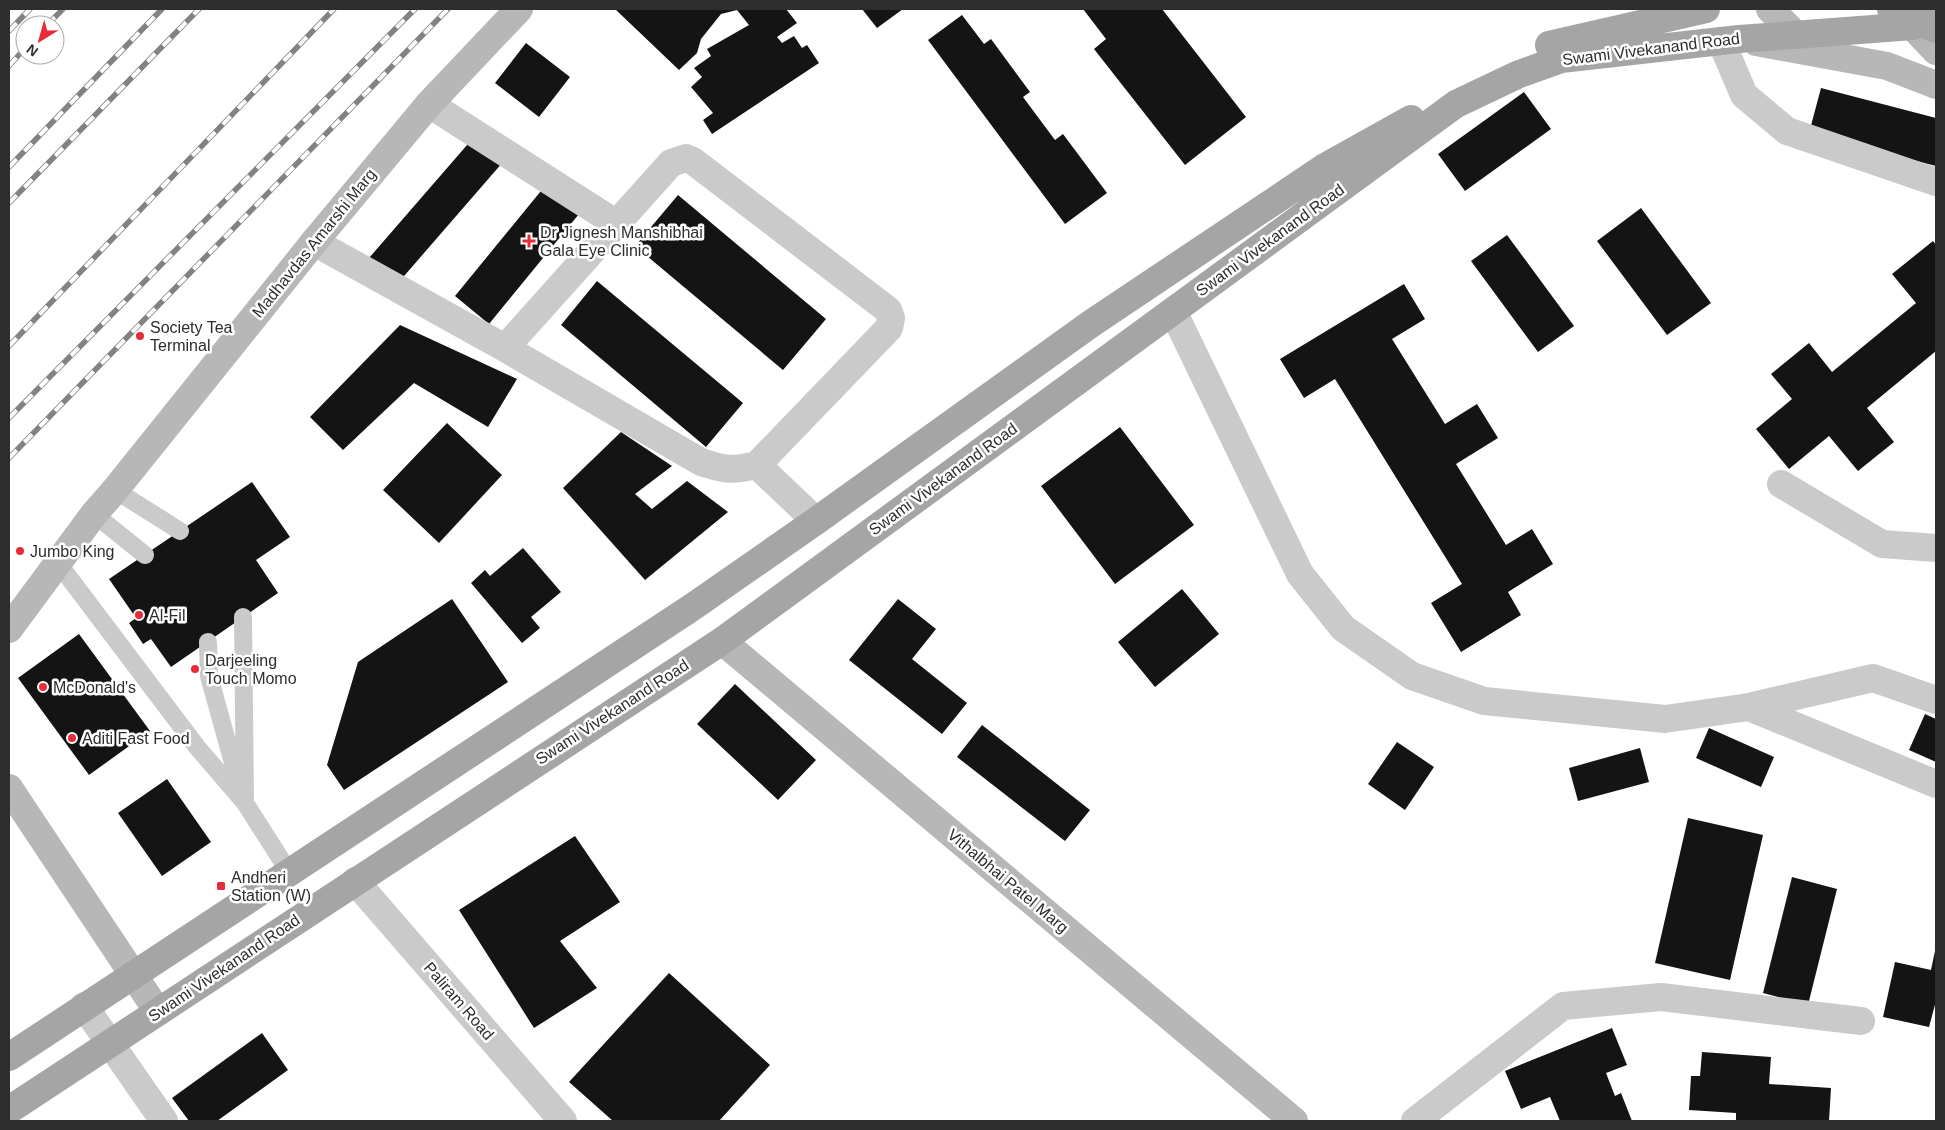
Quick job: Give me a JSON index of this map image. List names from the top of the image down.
{
  "streets": {
    "main road": ["Swami Vivekanand Road"],
    "street": ["Madhavdas Amarshi Marg", "Vithalbhai Patel Marg", "Paliram Road"]
  },
  "crossings": [
    ["Swami Vivekanand Road", "Vithalbhai Patel Marg"],
    ["Swami Vivekanand Road", "Paliram Road"]
  ],
  "places": {
    "health": ["Dr Jignesh Manshibhai Gala Eye Clinic"],
    "other": [
      "Society Tea Terminal",
      "Jumbo King",
      "Al-Fil",
      "Darjeeling Touch Momo",
      "McDonald's",
      "Aditi Fast Food"
    ],
    "transit": ["Andheri Station (W)"]
  },
  "north": "bottom left"
}
